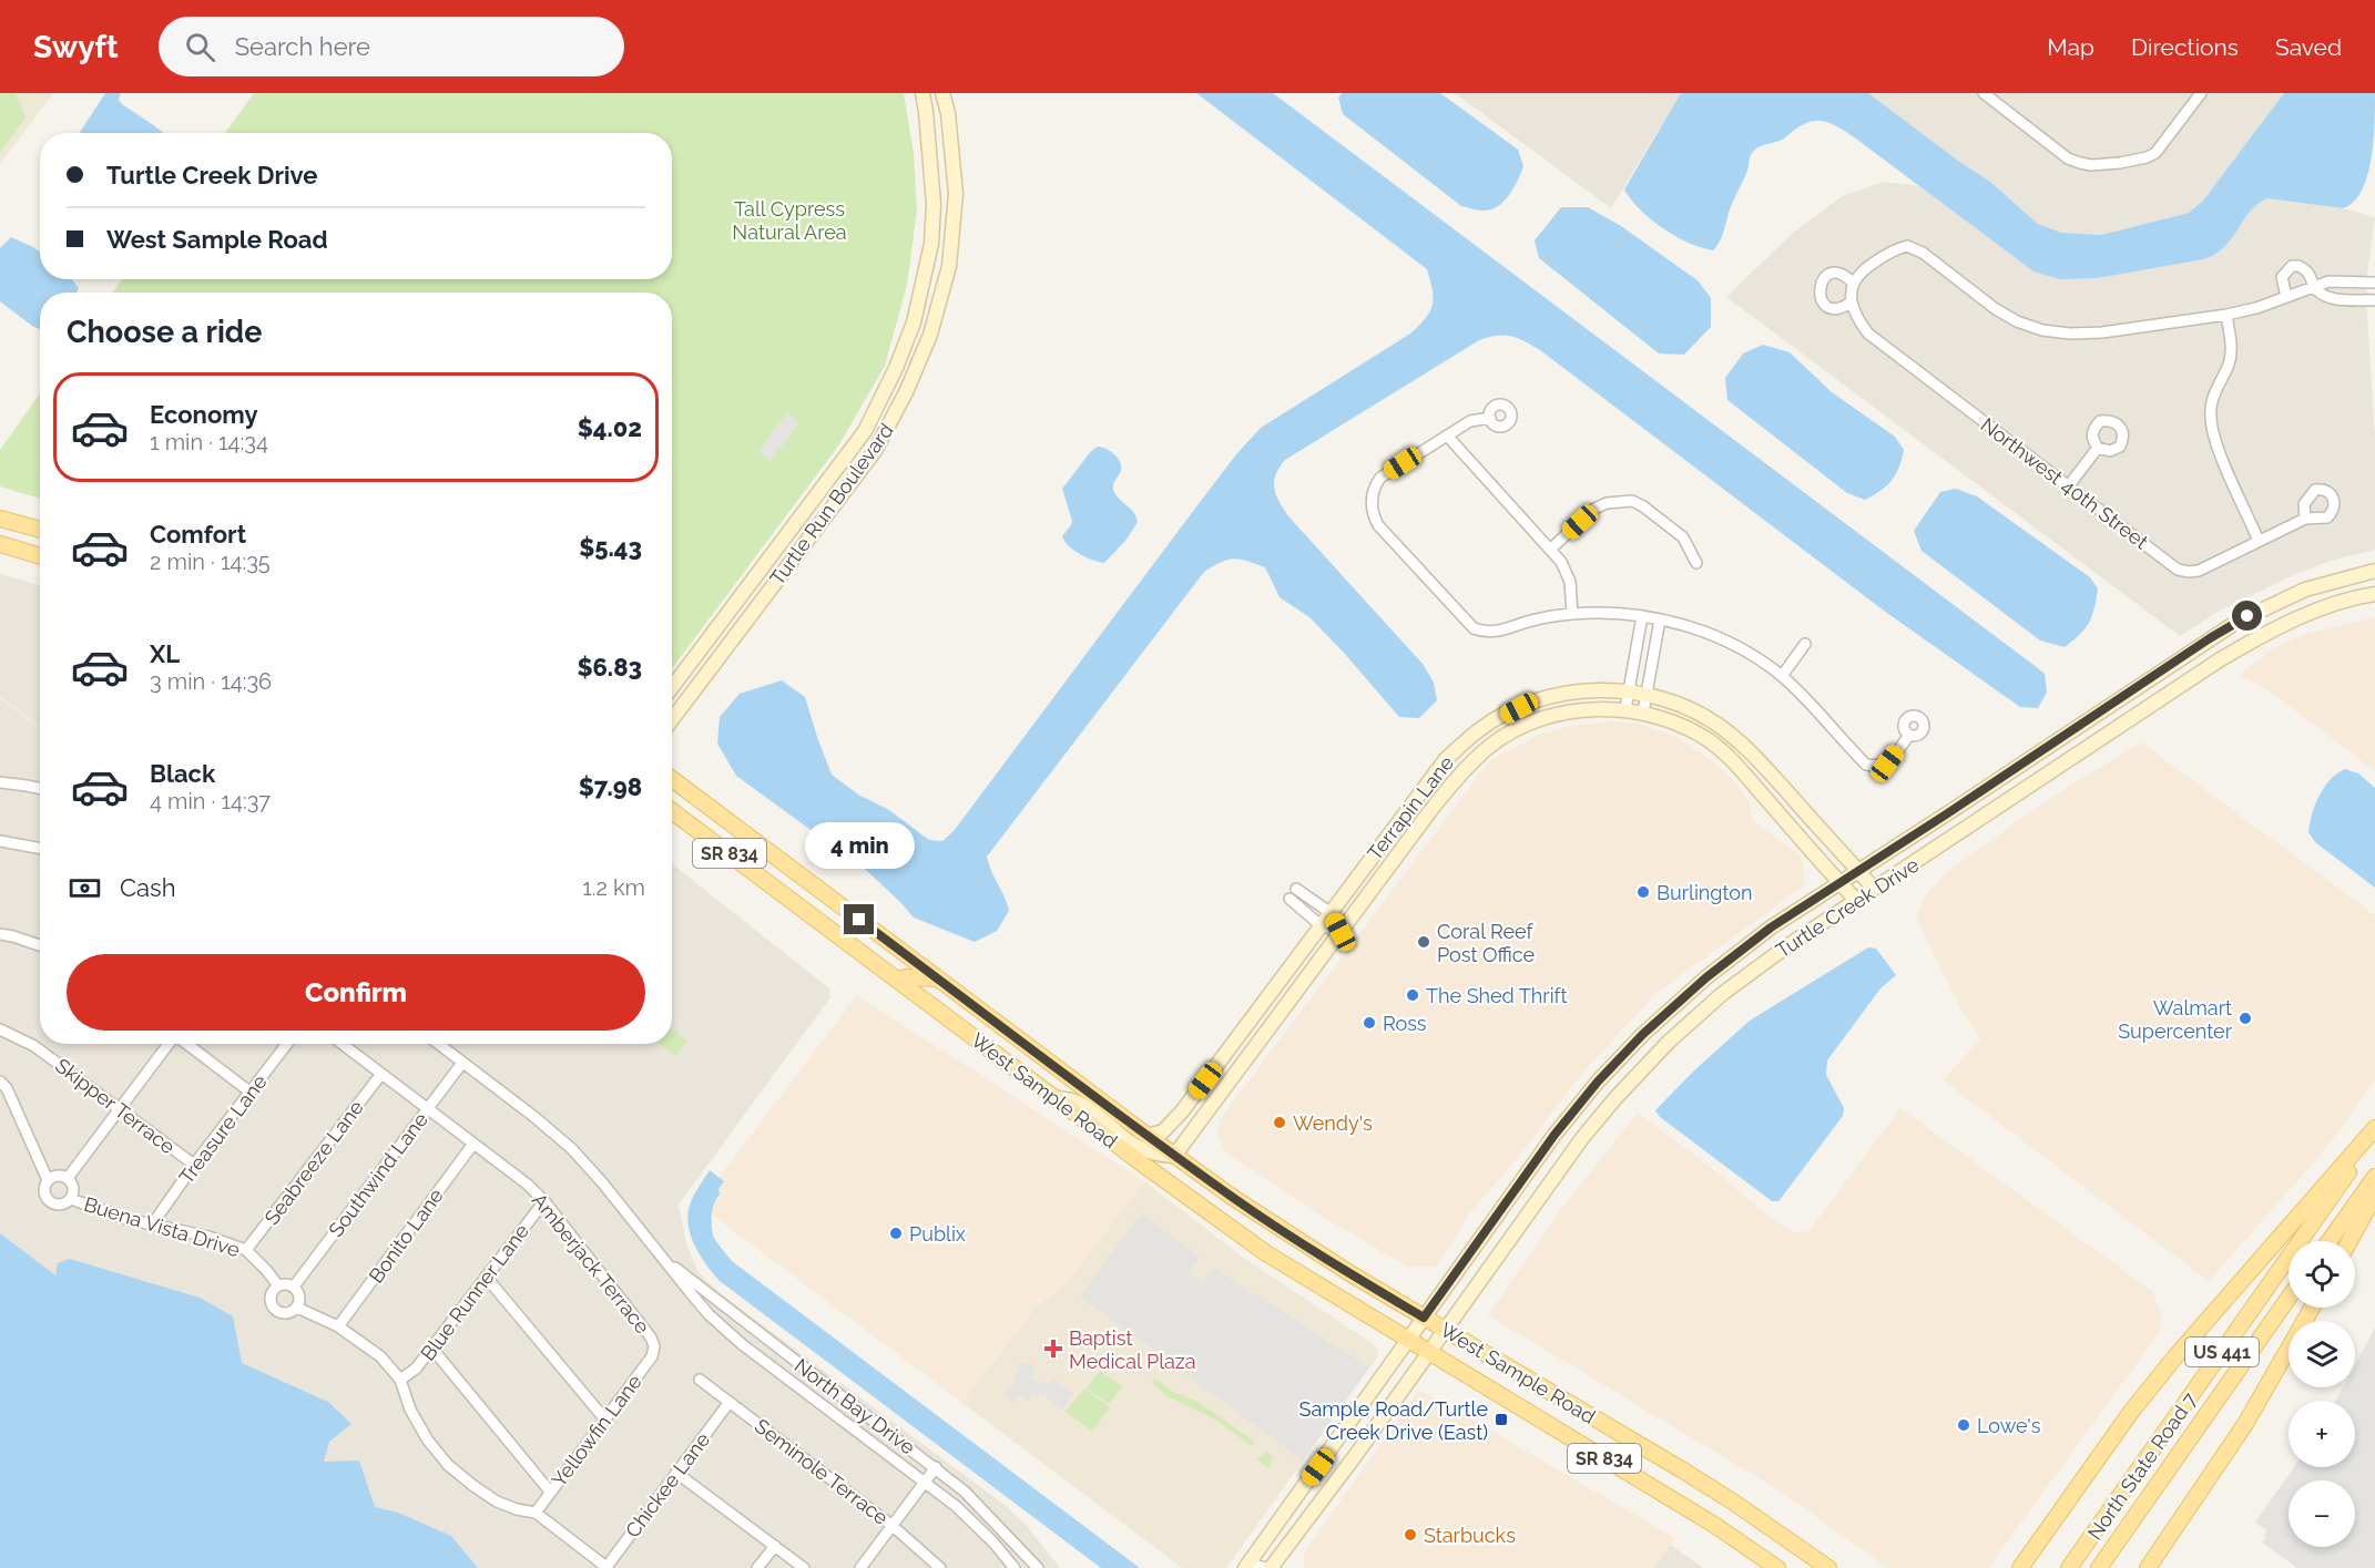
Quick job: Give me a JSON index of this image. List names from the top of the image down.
{
  "streets": {
    "main road": [
      "SR 834",
      "West Sample Road",
      "US 441",
      "North State Road 7"
    ],
    "street": [
      "Northwest 40th Street",
      "Turtle Run Boulevard",
      "Terrapin Lane",
      "Turtle Creek Drive",
      "Skipper Terrace",
      "Treasure Lane",
      "Seabreeze Lane",
      "Southwind Lane",
      "Buena Vista Drive",
      "Bonito Lane",
      "Amberjack Terrace",
      "Blue Runner Lane",
      "North Bay Drive",
      "Yellowfin Lane",
      "Seminole Terrace",
      "Chickee Lane"
    ]
  },
  "crossings": [
    ["Terrapin Lane", "Turtle Creek Drive"],
    ["Terrapin Lane", "West Sample Road"],
    ["Turtle Creek Drive", "West Sample Road"],
    ["Skipper Terrace", "Treasure Lane"],
    ["Treasure Lane", "Buena Vista Drive"],
    ["Seabreeze Lane", "Buena Vista Drive"],
    ["Seabreeze Lane", "Amberjack Terrace"],
    ["Southwind Lane", "Buena Vista Drive"],
    ["Southwind Lane", "Amberjack Terrace"],
    ["Southwind Lane", "North Bay Drive"],
    ["Bonito Lane", "Amberjack Terrace"],
    ["Amberjack Terrace", "Blue Runner Lane"],
    ["Amberjack Terrace", "Yellowfin Lane"],
    ["Seminole Terrace", "Chickee Lane"]
  ],
  "parks": ["Tall Cypress Natural Area"],
  "places": {
    "other": [
      "Burlington",
      "Coral Reef Post Office",
      "The Shed Thrift",
      "Walmart Supercenter",
      "Ross",
      "Wendy's",
      "Publix",
      "Lowe's",
      "Starbucks"
    ],
    "health": ["Baptist Medical Plaza"],
    "transit": ["Sample Road/Turtle Creek Drive (East)"]
  },
  "page": {
    "header": "Swyft",
    "search": "Search here",
    "nav": ["Map", "Directions", "Saved"],
    "banner": ["Turtle Creek Drive", "West Sample Road"],
    "heading": "Choose a ride",
    "list": [
      {
        "name": "Economy",
        "note": "1 min · 14:34",
        "value": "$4.02"
      },
      {
        "name": "Comfort",
        "note": "2 min · 14:35",
        "value": "$5.43"
      },
      {
        "name": "XL",
        "note": "3 min · 14:36",
        "value": "$6.83"
      },
      {
        "name": "Black",
        "note": "4 min · 14:37",
        "value": "$7.98"
      }
    ],
    "bubble": "4 min",
    "pay": ["Cash", "1.2 km"],
    "buttons": "Confirm",
    "map_buttons": ["+", "−"]
  }
}
